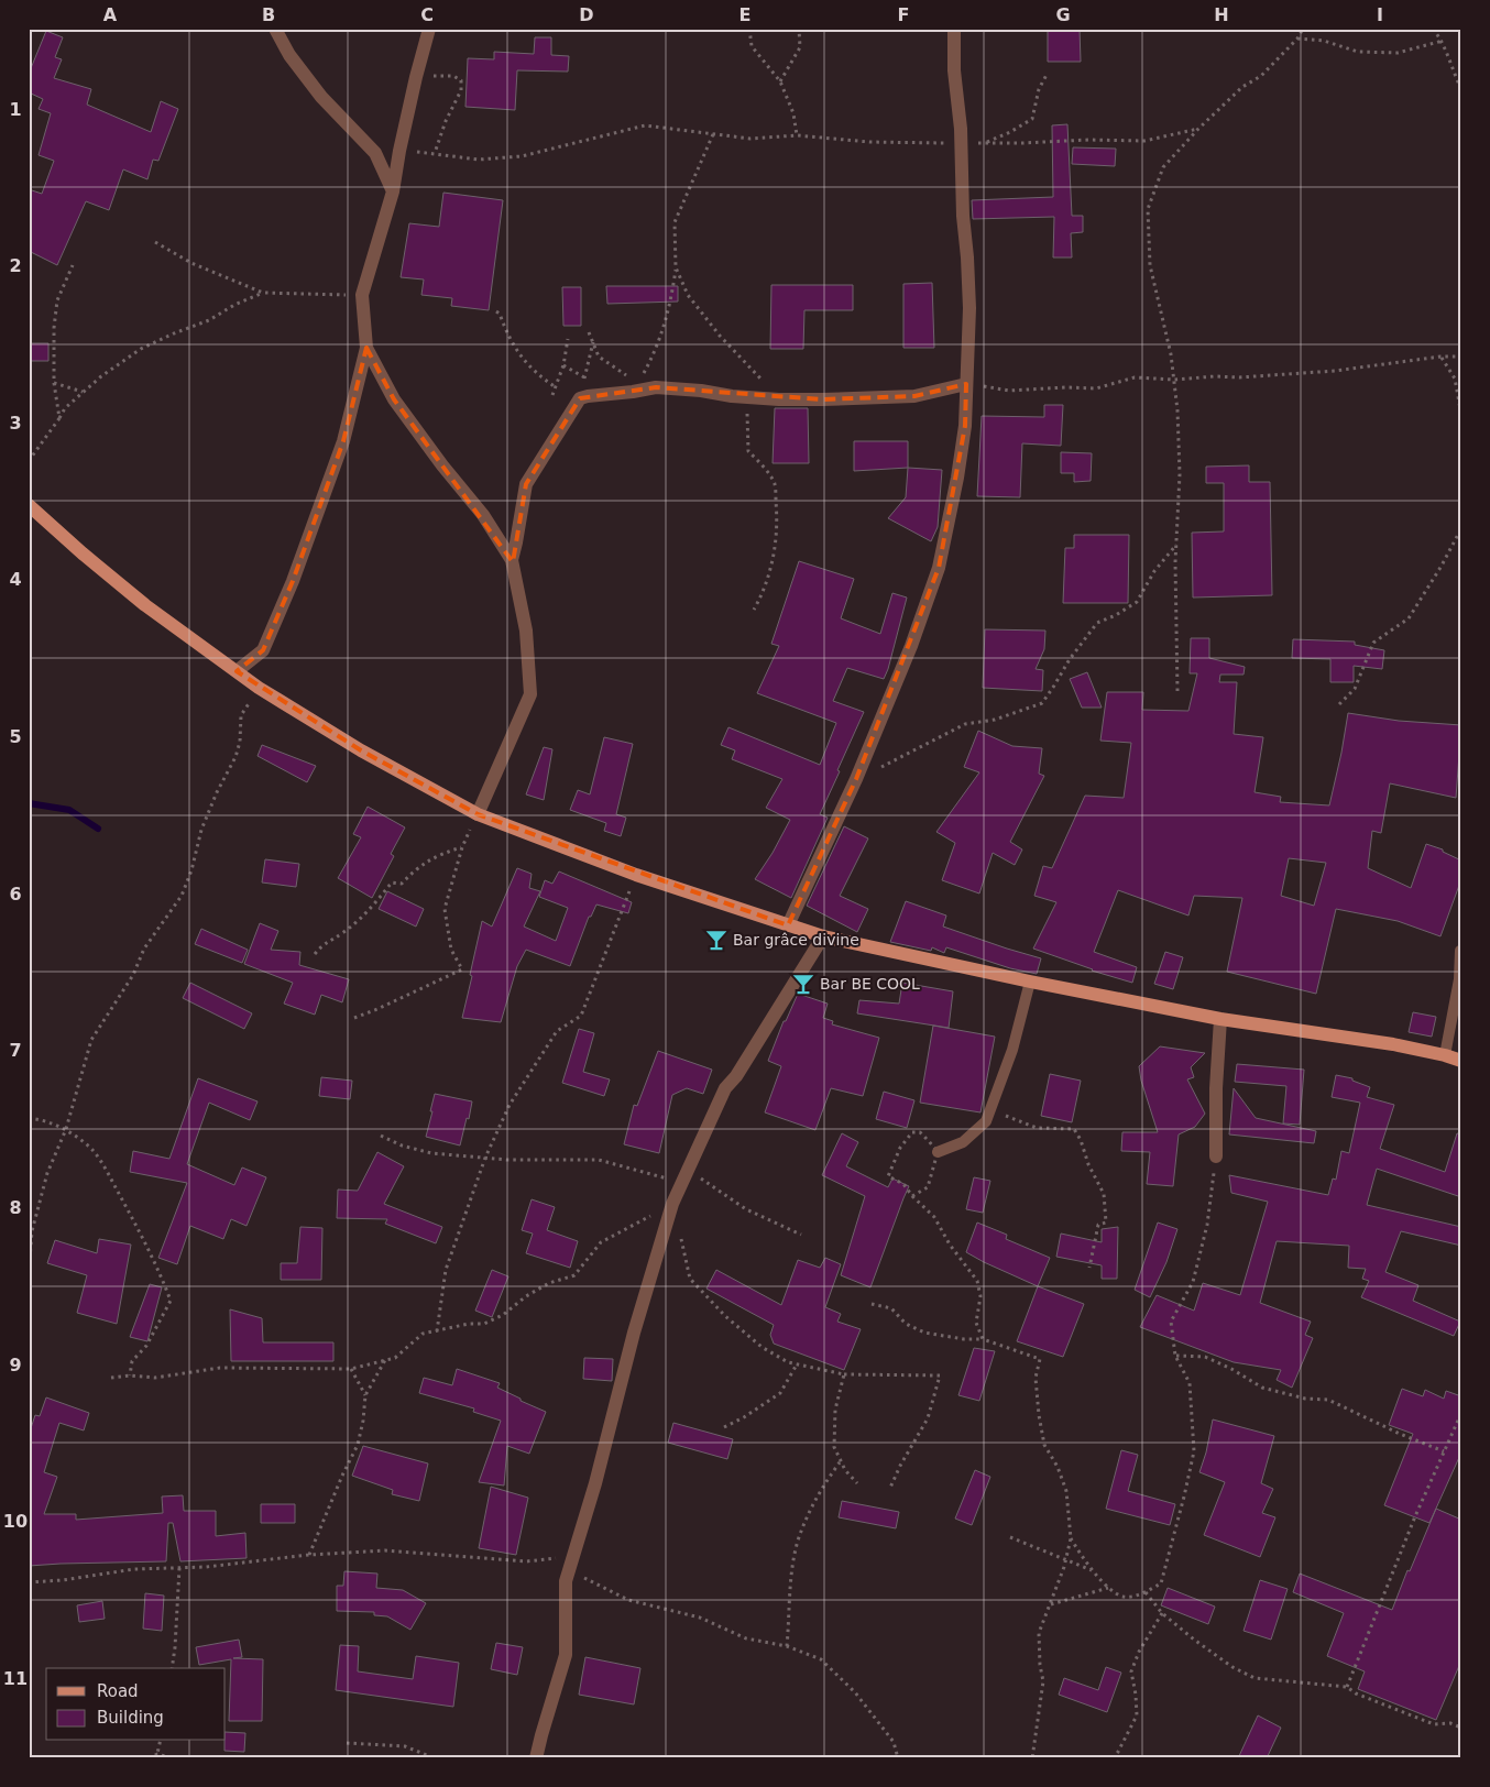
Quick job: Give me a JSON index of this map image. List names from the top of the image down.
{
  "places": {
    "bar": ["Bar grâce divine", "Bar BE COOL"]
  },
  "legend": ["Road", "Building"],
  "grid": {
    "columns": [
      "A",
      "B",
      "C",
      "D",
      "E",
      "F",
      "G",
      "H",
      "I"
    ],
    "rows": [
      "1",
      "2",
      "3",
      "4",
      "5",
      "6",
      "7",
      "8",
      "9",
      "10",
      "11"
    ]
  }
}
